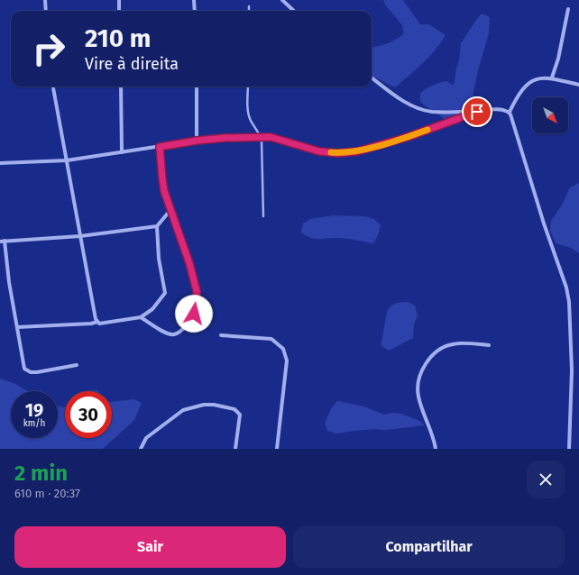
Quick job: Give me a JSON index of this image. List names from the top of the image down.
{
  "north": "bottom right",
  "page": {
    "turn": ["210 m", "Vire à direita"],
    "speed": "19 km/h",
    "limit": "30",
    "heading": ["2 min", "610 m · 20:37"],
    "buttons": ["Sair", "Compartilhar"]
  }
}
